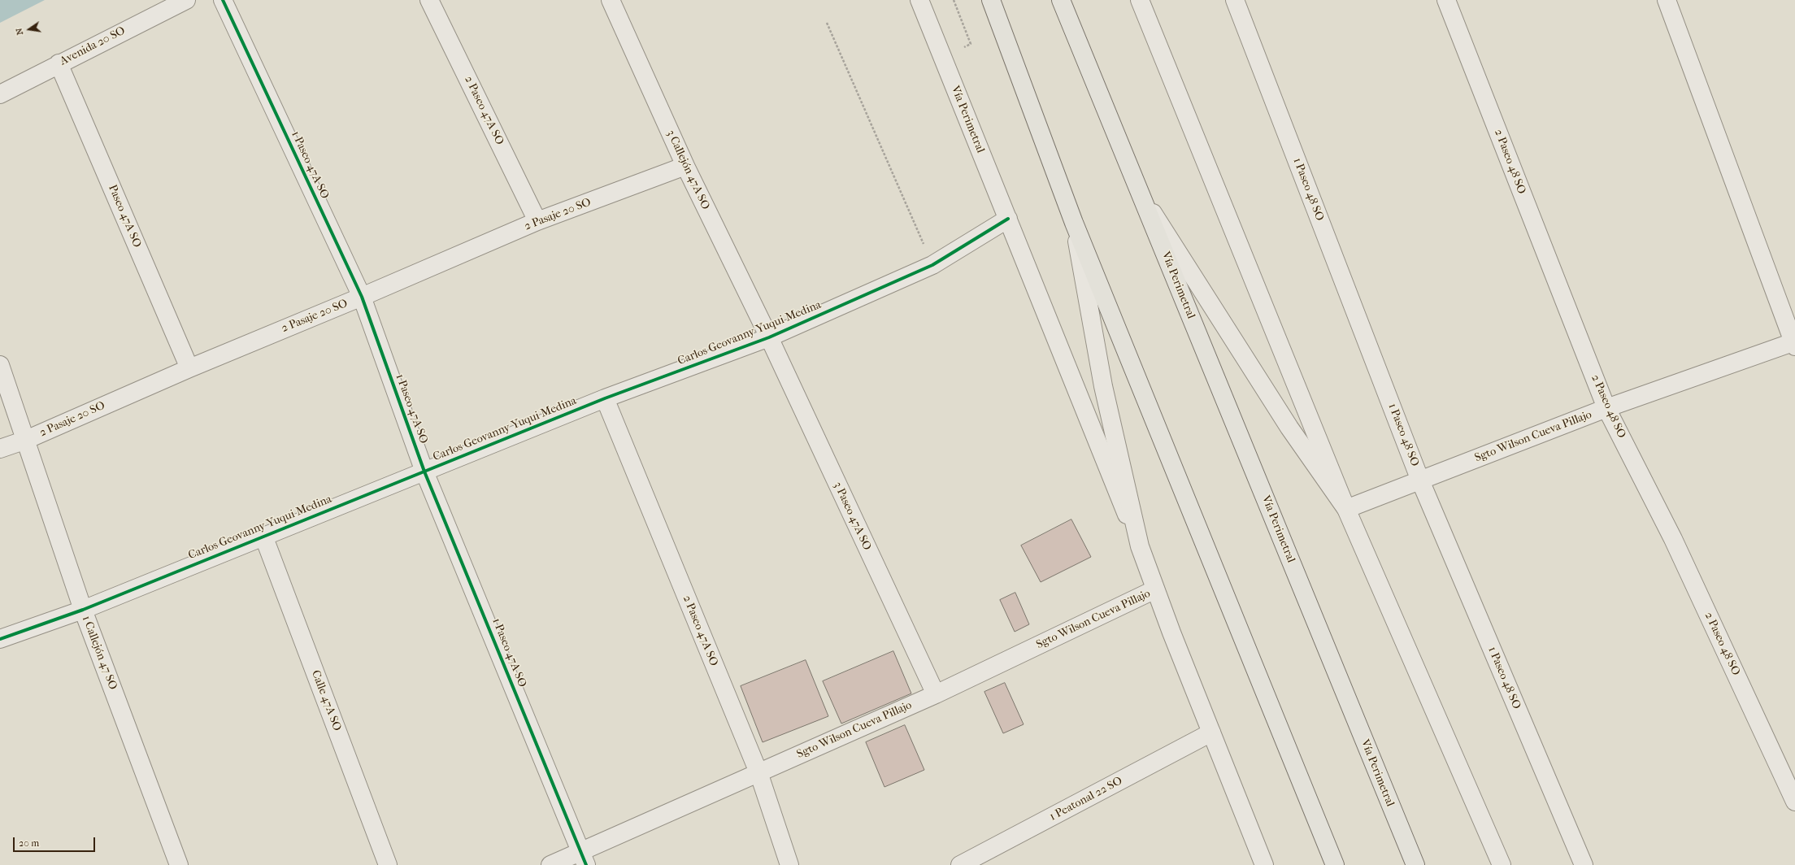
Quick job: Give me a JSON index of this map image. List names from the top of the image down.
{
  "streets": {
    "highway": ["Vía Perimetral"],
    "street": [
      "Avenida 20 SO",
      "2 Paseo 47A SO",
      "2 Paseo 48 SO",
      "1 Paseo 47A SO",
      "3 Callejón 47A SO",
      "1 Paseo 48 SO",
      "2 Pasaje 20 SO",
      "Paseo 47A SO",
      "Carlos Geovanny Yuqui Medina",
      "Sgto Wilson Cueva Pillajo",
      "3 Paseo 47A SO",
      "1 Callejón 47 SO",
      "Calle 47A SO",
      "1 Peatonal 22 SO"
    ]
  },
  "crossings": [
    ["Avenida 20 SO", "Paseo 47A SO"],
    ["2 Paseo 47A SO", "2 Pasaje 20 SO"],
    ["2 Paseo 47A SO", "Carlos Geovanny Yuqui Medina"],
    ["2 Paseo 47A SO", "Sgto Wilson Cueva Pillajo"],
    ["Vía Perimetral", "Carlos Geovanny Yuqui Medina"],
    ["Vía Perimetral", "Sgto Wilson Cueva Pillajo"],
    ["Vía Perimetral", "1 Peatonal 22 SO"],
    ["2 Paseo 48 SO", "Sgto Wilson Cueva Pillajo"],
    ["1 Paseo 47A SO", "2 Pasaje 20 SO"],
    ["1 Paseo 47A SO", "Carlos Geovanny Yuqui Medina"],
    ["1 Paseo 47A SO", "Sgto Wilson Cueva Pillajo"],
    ["3 Callejón 47A SO", "2 Pasaje 20 SO"],
    ["3 Callejón 47A SO", "Carlos Geovanny Yuqui Medina"],
    ["3 Callejón 47A SO", "3 Paseo 47A SO"],
    ["1 Paseo 48 SO", "Sgto Wilson Cueva Pillajo"],
    ["2 Pasaje 20 SO", "Paseo 47A SO"],
    ["2 Pasaje 20 SO", "1 Callejón 47 SO"],
    ["Carlos Geovanny Yuqui Medina", "3 Paseo 47A SO"],
    ["Carlos Geovanny Yuqui Medina", "1 Callejón 47 SO"],
    ["Carlos Geovanny Yuqui Medina", "Calle 47A SO"],
    ["Sgto Wilson Cueva Pillajo", "3 Paseo 47A SO"]
  ],
  "scale_bar": "20 m",
  "north": "left"
}
